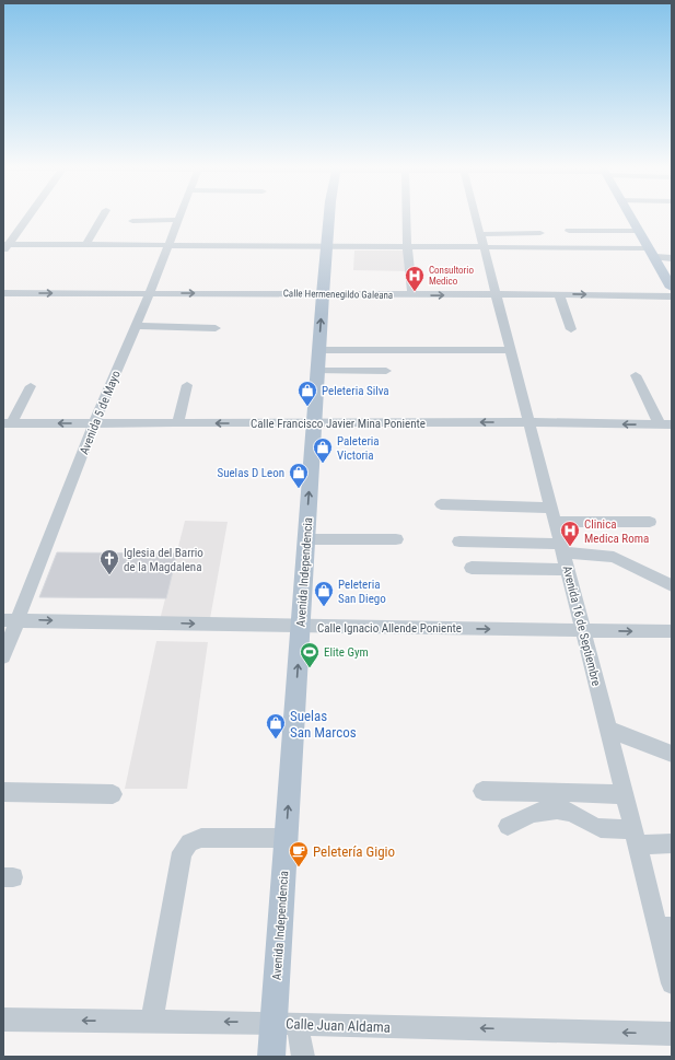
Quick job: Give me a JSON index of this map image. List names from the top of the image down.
{
  "streets": {
    "main road": ["Avenida Independencia"],
    "street": [
      "Calle Hermenegildo Galeana",
      "Avenida 5 de Mayo",
      "Calle Francisco Javier Mina Poniente",
      "Avenida 16 de Septiembre",
      "Calle Ignacio Allende Poniente",
      "Calle Juan Aldama"
    ]
  },
  "crossings": [
    ["Calle Hermenegildo Galeana", "Avenida 5 de Mayo"],
    ["Calle Hermenegildo Galeana", "Avenida Independencia"],
    ["Calle Hermenegildo Galeana", "Avenida 16 de Septiembre"],
    ["Avenida 5 de Mayo", "Calle Francisco Javier Mina Poniente"],
    ["Avenida 5 de Mayo", "Calle Ignacio Allende Poniente"],
    ["Calle Francisco Javier Mina Poniente", "Avenida Independencia"],
    ["Calle Francisco Javier Mina Poniente", "Avenida 16 de Septiembre"],
    ["Avenida Independencia", "Calle Ignacio Allende Poniente"],
    ["Avenida Independencia", "Calle Juan Aldama"],
    ["Avenida 16 de Septiembre", "Calle Ignacio Allende Poniente"]
  ],
  "one_way": ["Avenida Independencia", "Calle Juan Aldama"],
  "places": {
    "hospital": ["Consultorio Medico", "Clinica Medica Roma"],
    "shop": [
      "Peleteria Silva",
      "Paleteria Victoria",
      "Suelas D Leon",
      "Peleteria San Diego",
      "Suelas San Marcos"
    ],
    "church": ["Iglesia del Barrio de la Magdalena"],
    "sports": ["Elite Gym"],
    "cafe": ["Peletería Gigio"]
  }
}
